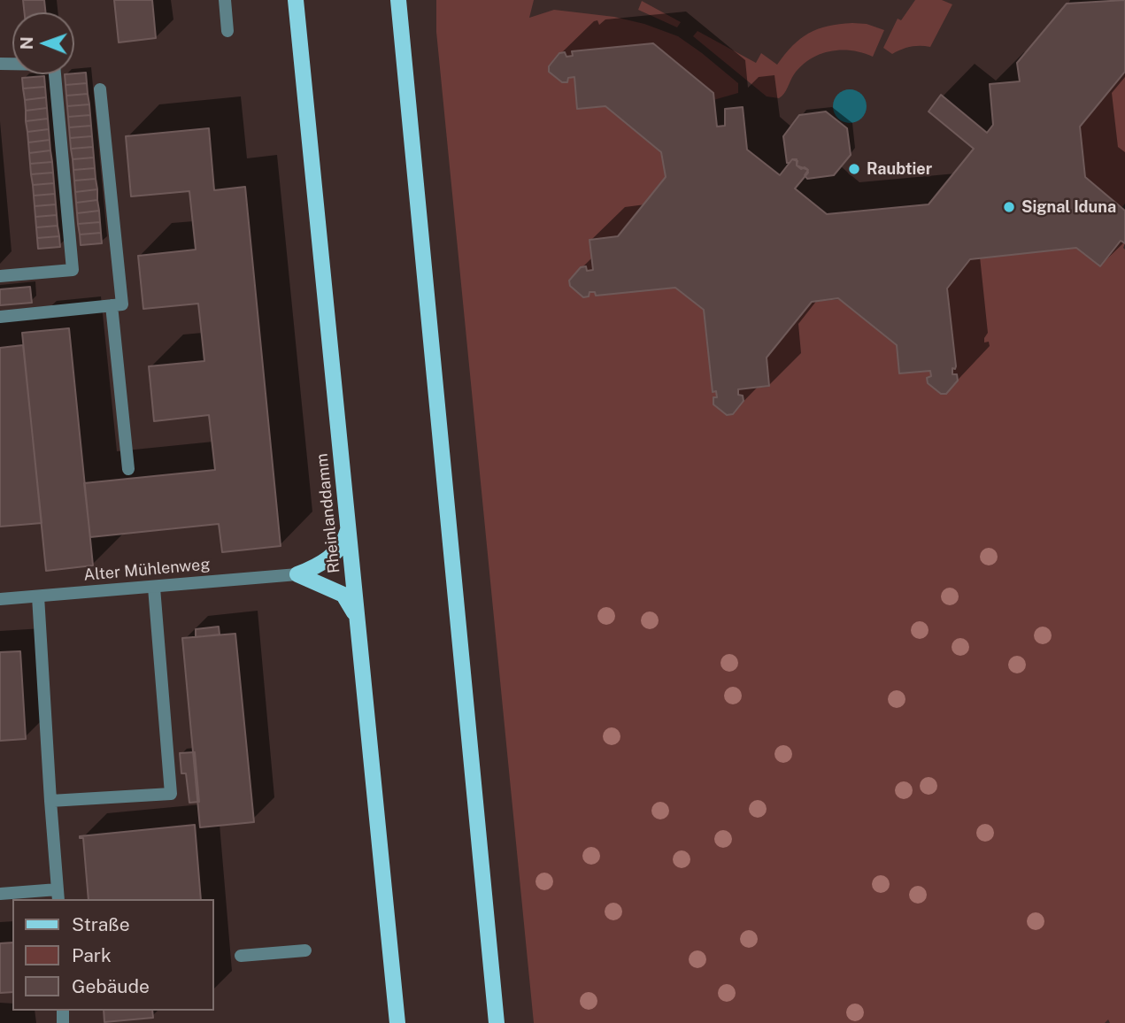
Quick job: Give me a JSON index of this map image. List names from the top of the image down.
{
  "streets": {
    "main road": ["Rheinlanddamm"],
    "street": ["Alter Mühlenweg"]
  },
  "places": ["Raubtier", "Signal Iduna"],
  "legend": ["Straße", "Park", "Gebäude"],
  "north": "left"
}
